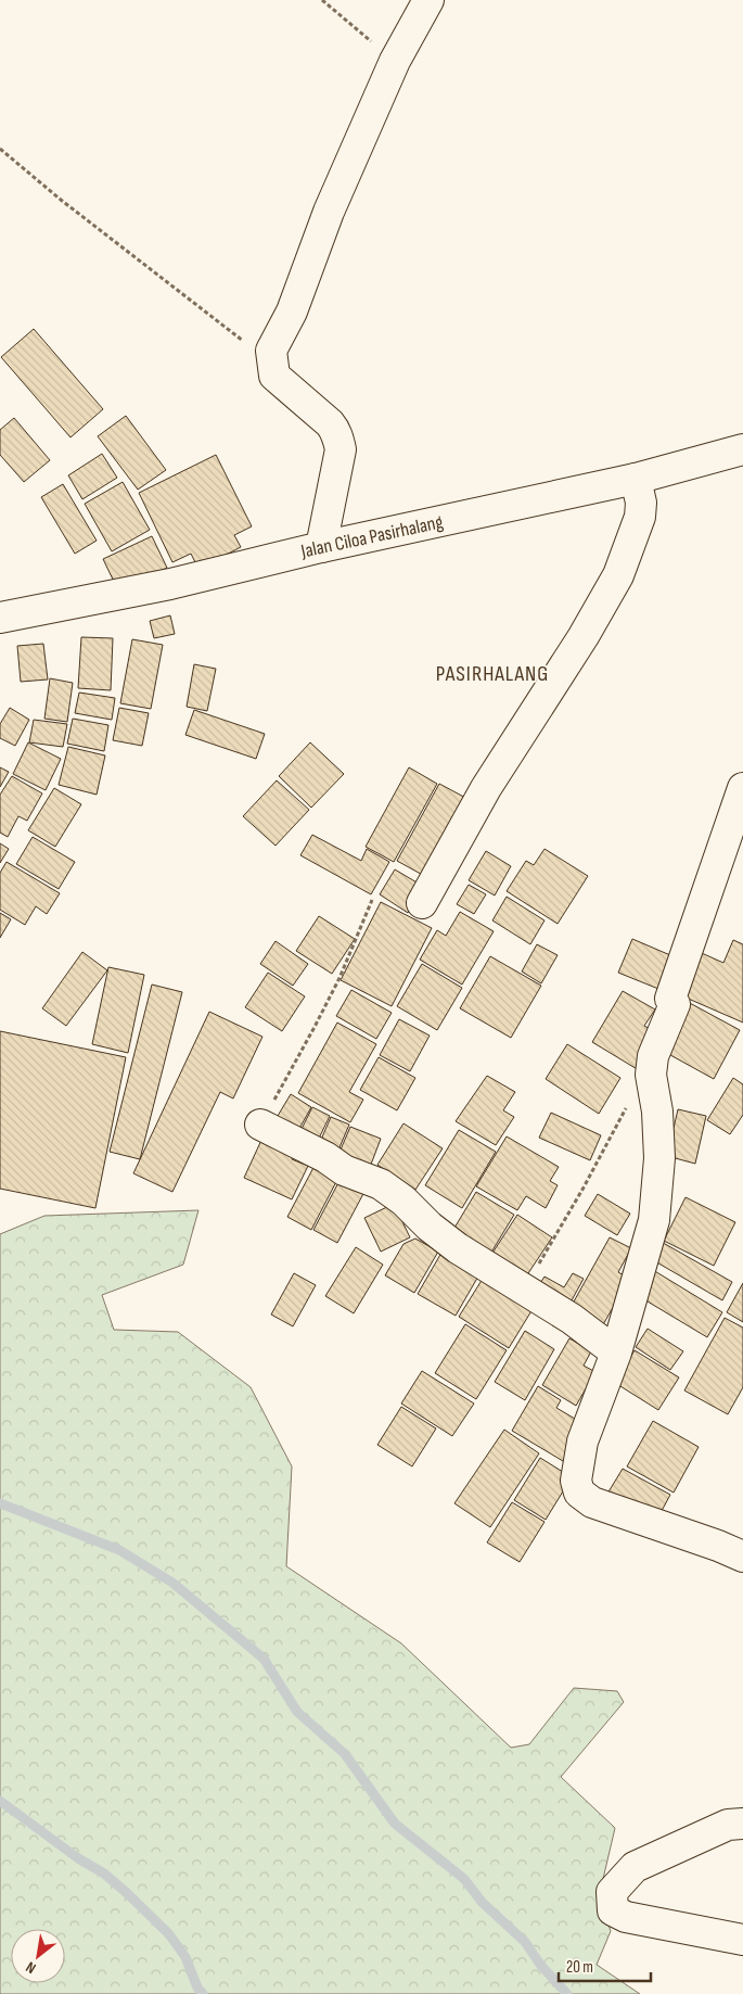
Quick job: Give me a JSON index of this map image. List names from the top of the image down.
{
  "streets": {
    "street": ["Jalan Ciloa Pasirhalang"]
  },
  "districts": ["PASIRHALANG"],
  "scale_bar": "20 m",
  "north": "bottom left"
}
